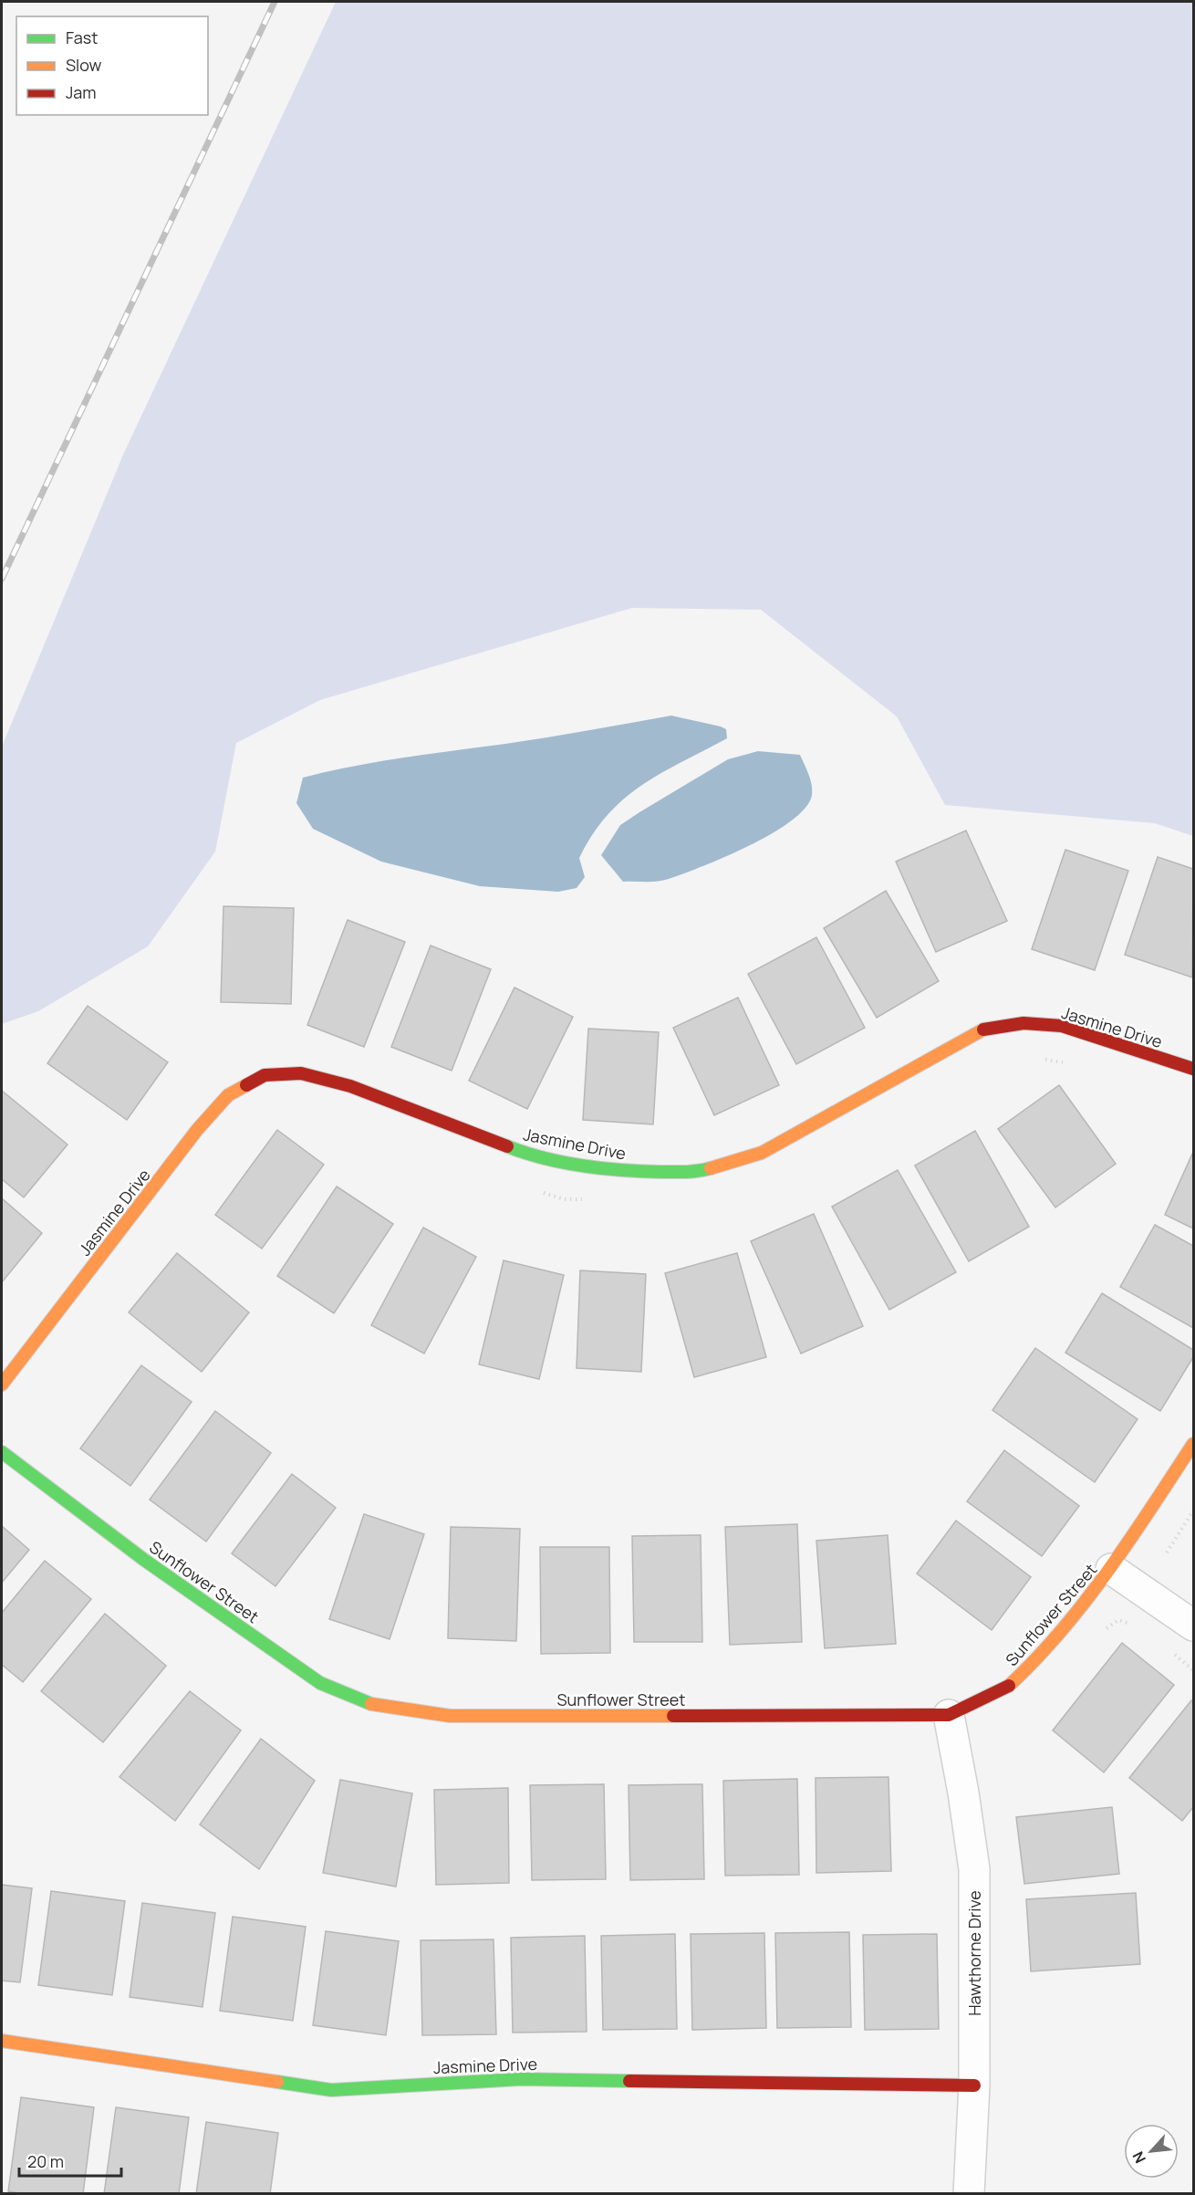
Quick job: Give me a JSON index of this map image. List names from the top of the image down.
{
  "streets": {
    "street": ["Jasmine Drive", "Sunflower Street", "Hawthorne Drive"]
  },
  "crossings": [
    ["Jasmine Drive", "Hawthorne Drive"],
    ["Sunflower Street", "Hawthorne Drive"]
  ],
  "legend": ["Fast", "Slow", "Jam"],
  "scale_bar": "20 m",
  "north": "bottom left"
}
